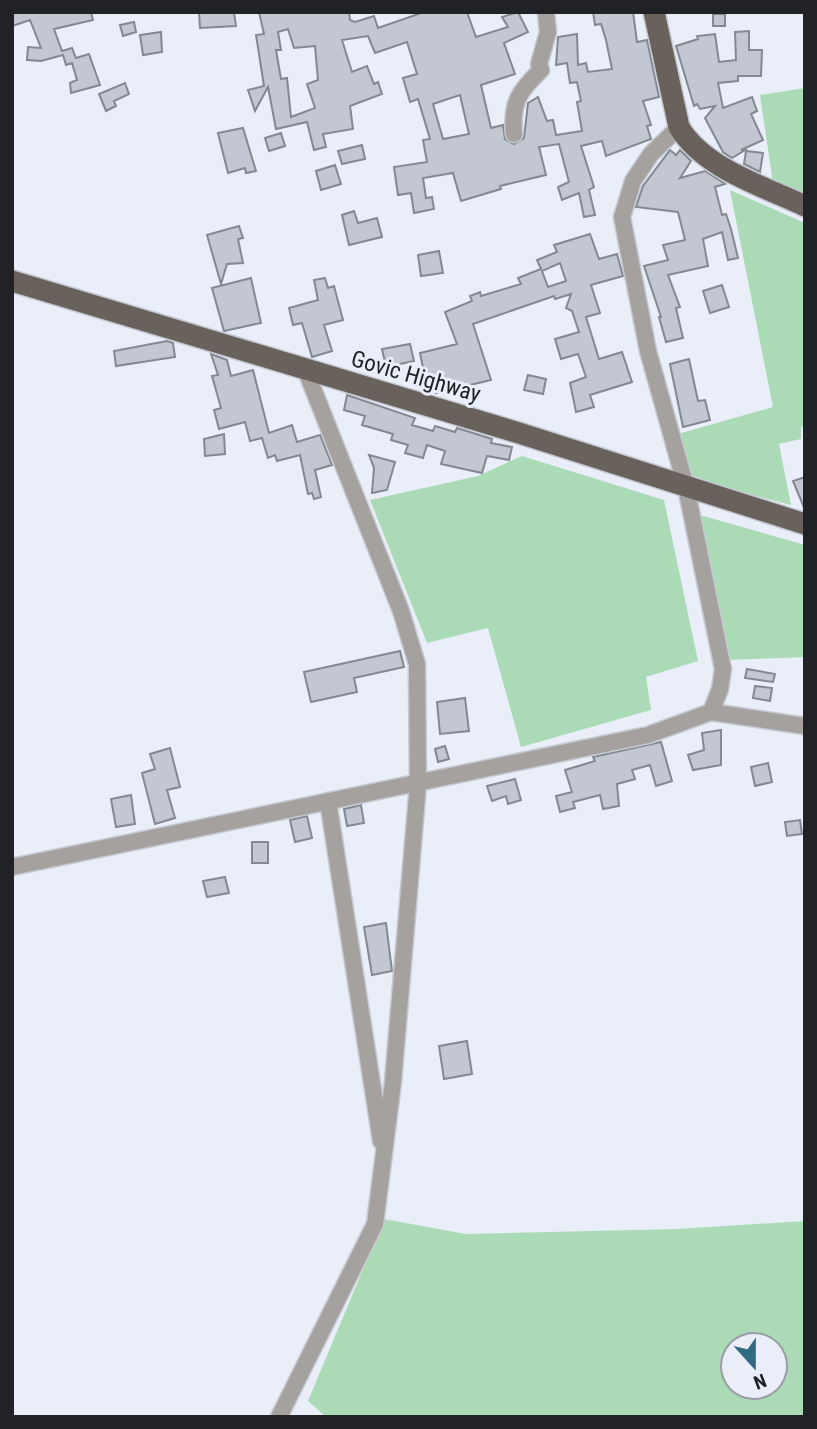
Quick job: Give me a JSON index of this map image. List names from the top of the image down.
{
  "streets": {
    "main road": ["Govic Highway"]
  },
  "north": "bottom"
}
